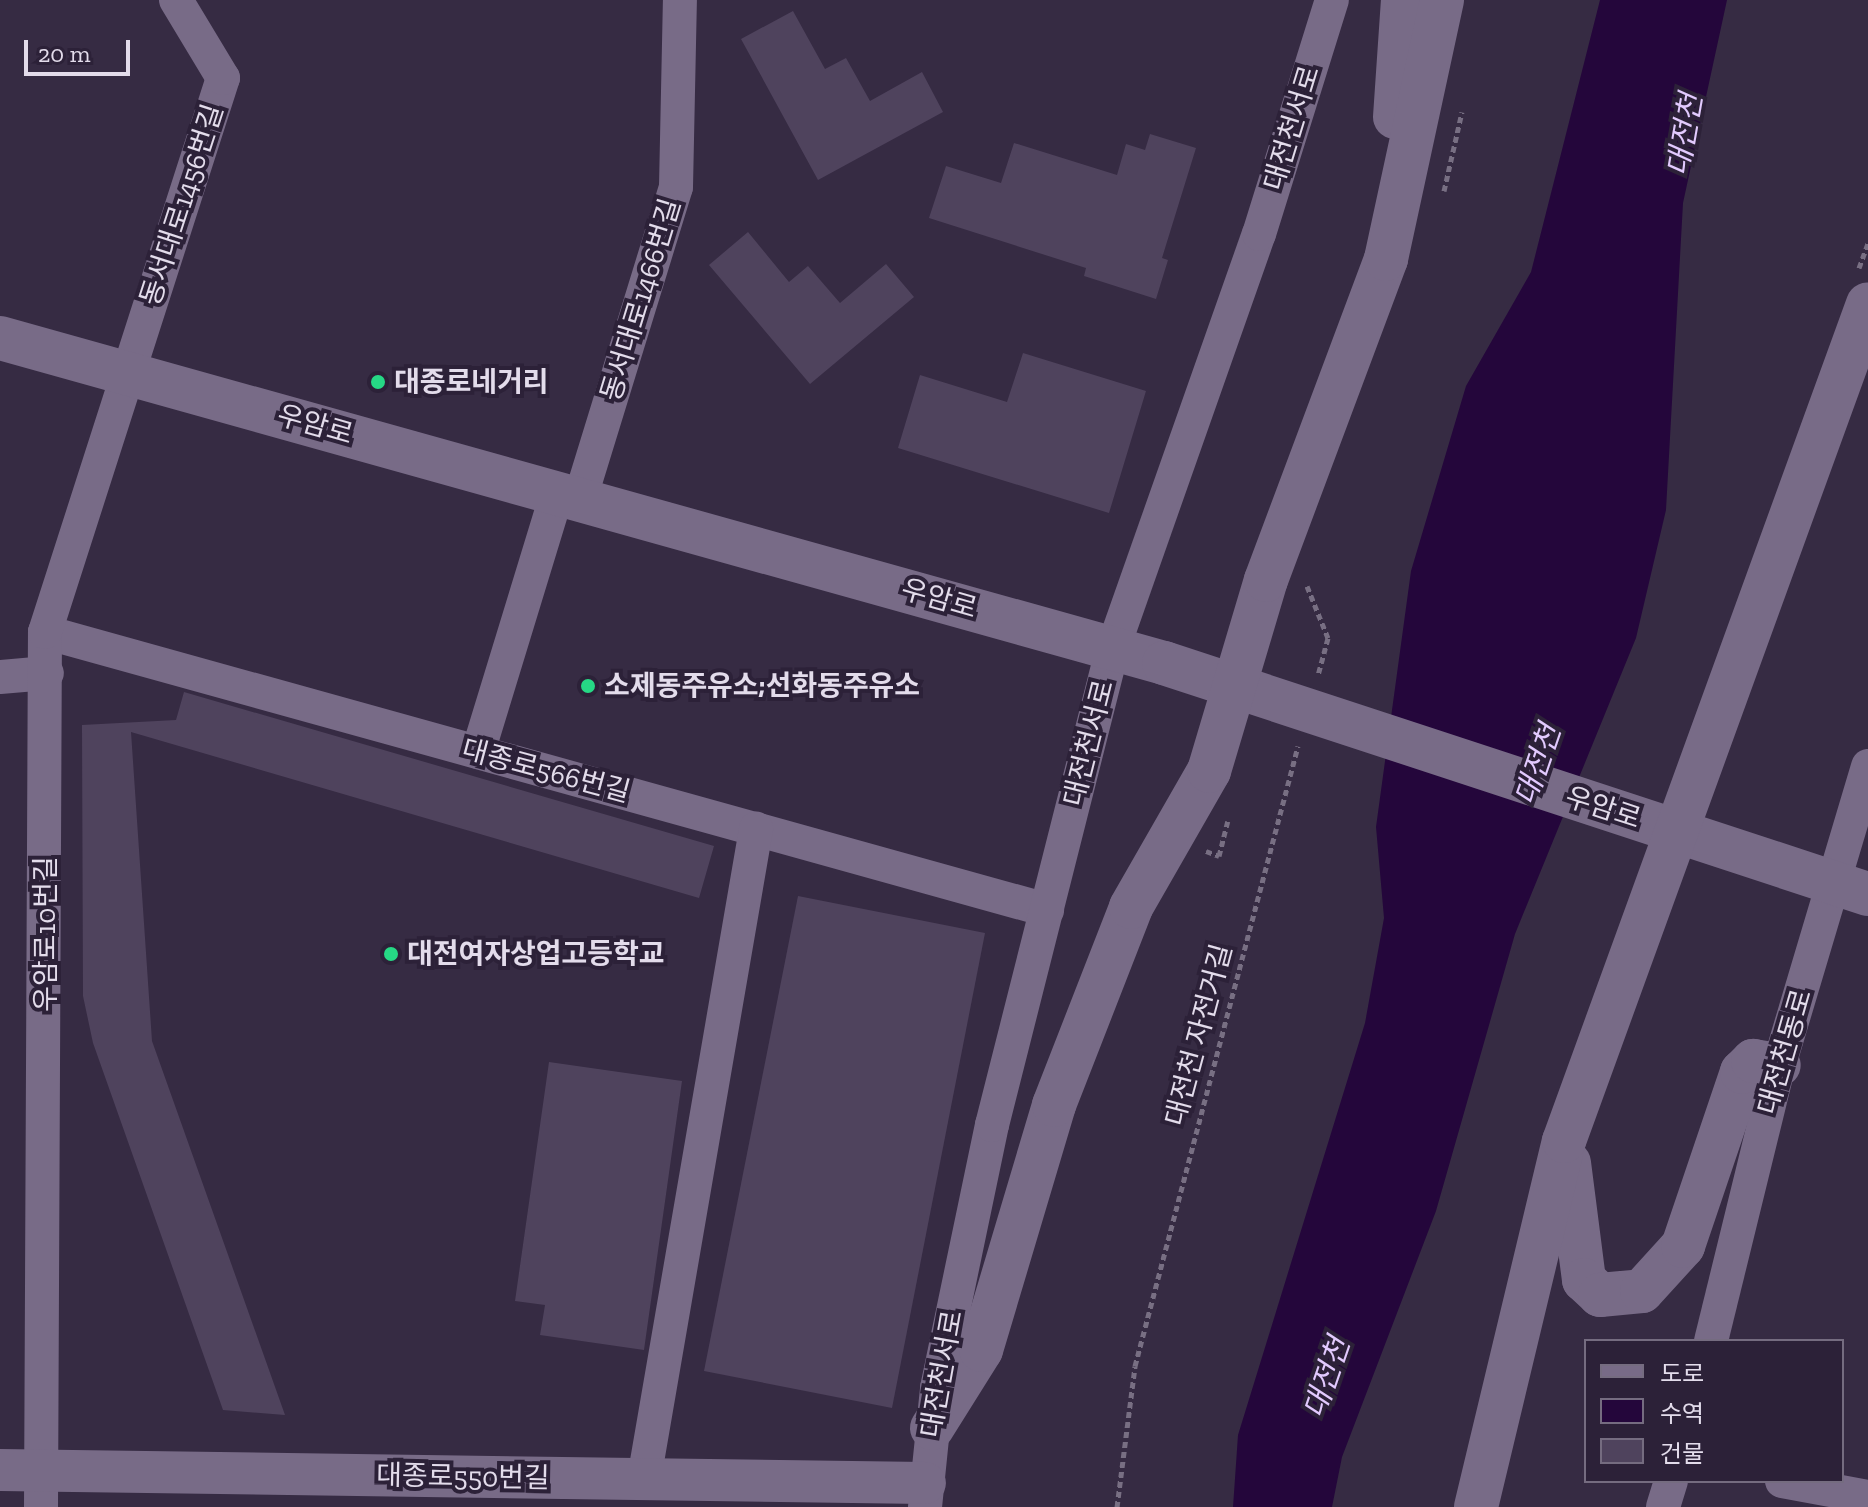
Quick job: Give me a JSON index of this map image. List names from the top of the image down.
{
  "streets": {
    "main road": ["우암로"],
    "street": [
      "대전천서로",
      "동서대로1456번길",
      "동서대로1466번길",
      "대종로566번길",
      "우암로10번길",
      "대전천동로",
      "대종로550번길"
    ],
    "path": ["대전천 자전거길"]
  },
  "crossings": [
    ["대전천서로", "우암로"],
    ["대전천서로", "대종로566번길"],
    ["대전천서로", "대종로550번길"],
    ["동서대로1456번길", "우암로"],
    ["동서대로1456번길", "우암로10번길"],
    ["동서대로1466번길", "우암로"],
    ["동서대로1466번길", "대종로566번길"],
    ["우암로", "우암로10번길"],
    ["우암로", "대전천동로"],
    ["대종로566번길", "우암로10번길"],
    ["우암로10번길", "대종로550번길"]
  ],
  "water": ["대전천"],
  "places": ["대종로네거리", "소제동주유소;선화동주유소", "대전여자상업고등학교"],
  "legend": ["도로", "수역", "건물"],
  "scale_bar": "20 m"
}
